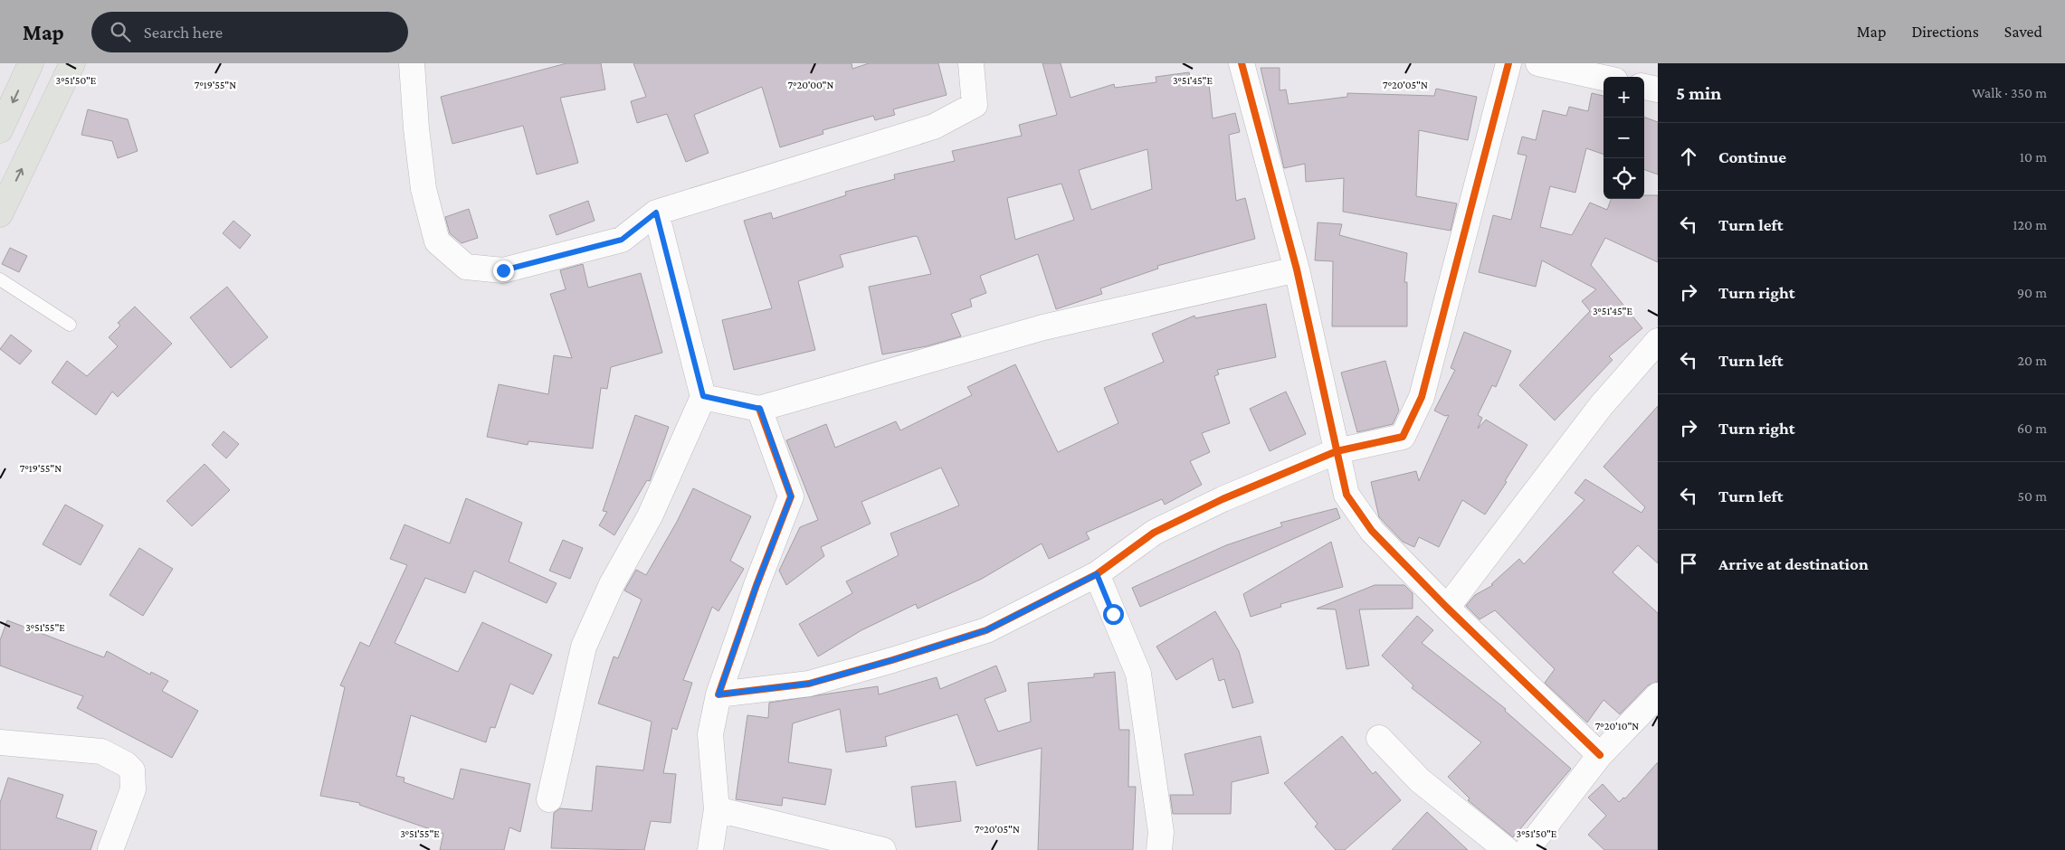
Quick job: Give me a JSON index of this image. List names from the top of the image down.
{
  "page": {
    "header": "Map",
    "search": "Search here",
    "nav": ["Map", "Directions", "Saved"],
    "heading": ["5 min", "Walk · 350 m"],
    "map_buttons": ["+", "−"],
    "list": [
      ["Continue", "10 m"],
      ["Turn left", "120 m"],
      ["Turn right", "90 m"],
      ["Turn left", "20 m"],
      ["Turn right", "60 m"],
      ["Turn left", "50 m"],
      "Arrive at destination"
    ]
  },
  "coordinates": [
    "3°51'50\"E",
    "3°51'45\"E",
    "7°19'55\"N",
    "7°20'00\"N",
    "7°20'05\"N",
    "3°51'55\"E",
    "7°20'10\"N"
  ]
}
